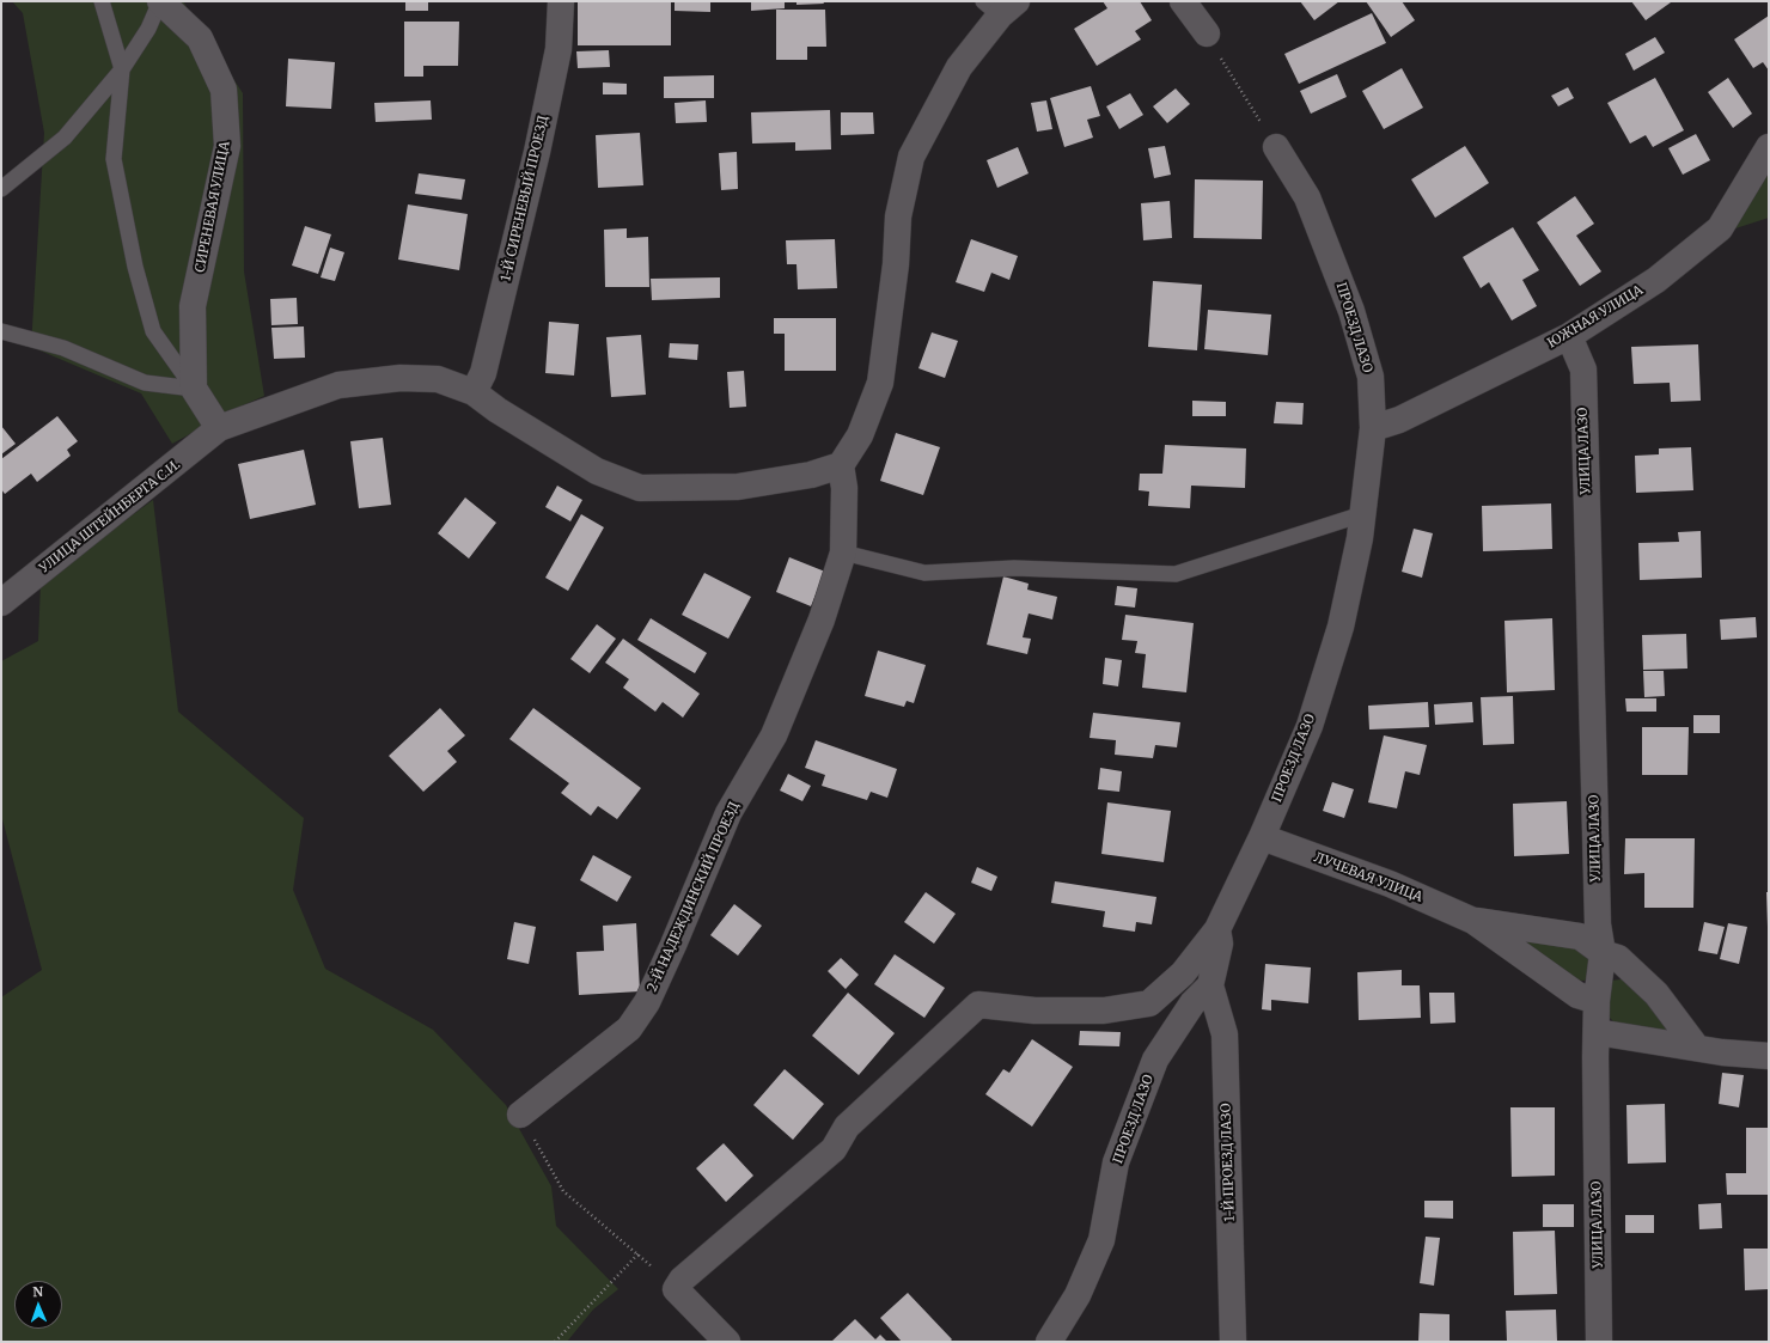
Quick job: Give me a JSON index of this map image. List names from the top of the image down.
{
  "streets": {
    "street": [
      "1-Й СИРЕНЕВЫЙ ПРОЕЗД",
      "СИРЕНЕВАЯ УЛИЦА",
      "ЮЖНАЯ УЛИЦА",
      "ПРОЕЗД ЛАЗО",
      "УЛИЦА ЛАЗО",
      "УЛИЦА ШТЕЙНБЕРГА С.И.",
      "ЛУЧЕВАЯ УЛИЦА",
      "2-Й НАДЕЖДИНСКИЙ ПРОЕЗД",
      "1-Й ПРОЕЗД ЛАЗО"
    ]
  },
  "crossings": [
    ["1-Й СИРЕНЕВЫЙ ПРОЕЗД", "УЛИЦА ШТЕЙНБЕРГА С.И."],
    ["ЮЖНАЯ УЛИЦА", "ПРОЕЗД ЛАЗО"],
    ["ЮЖНАЯ УЛИЦА", "УЛИЦА ЛАЗО"],
    ["ПРОЕЗД ЛАЗО", "ЛУЧЕВАЯ УЛИЦА"],
    ["ПРОЕЗД ЛАЗО", "1-Й ПРОЕЗД ЛАЗО"],
    ["УЛИЦА ЛАЗО", "ЛУЧЕВАЯ УЛИЦА"],
    ["УЛИЦА ШТЕЙНБЕРГА С.И.", "2-Й НАДЕЖДИНСКИЙ ПРОЕЗД"]
  ],
  "north": "top"
}
